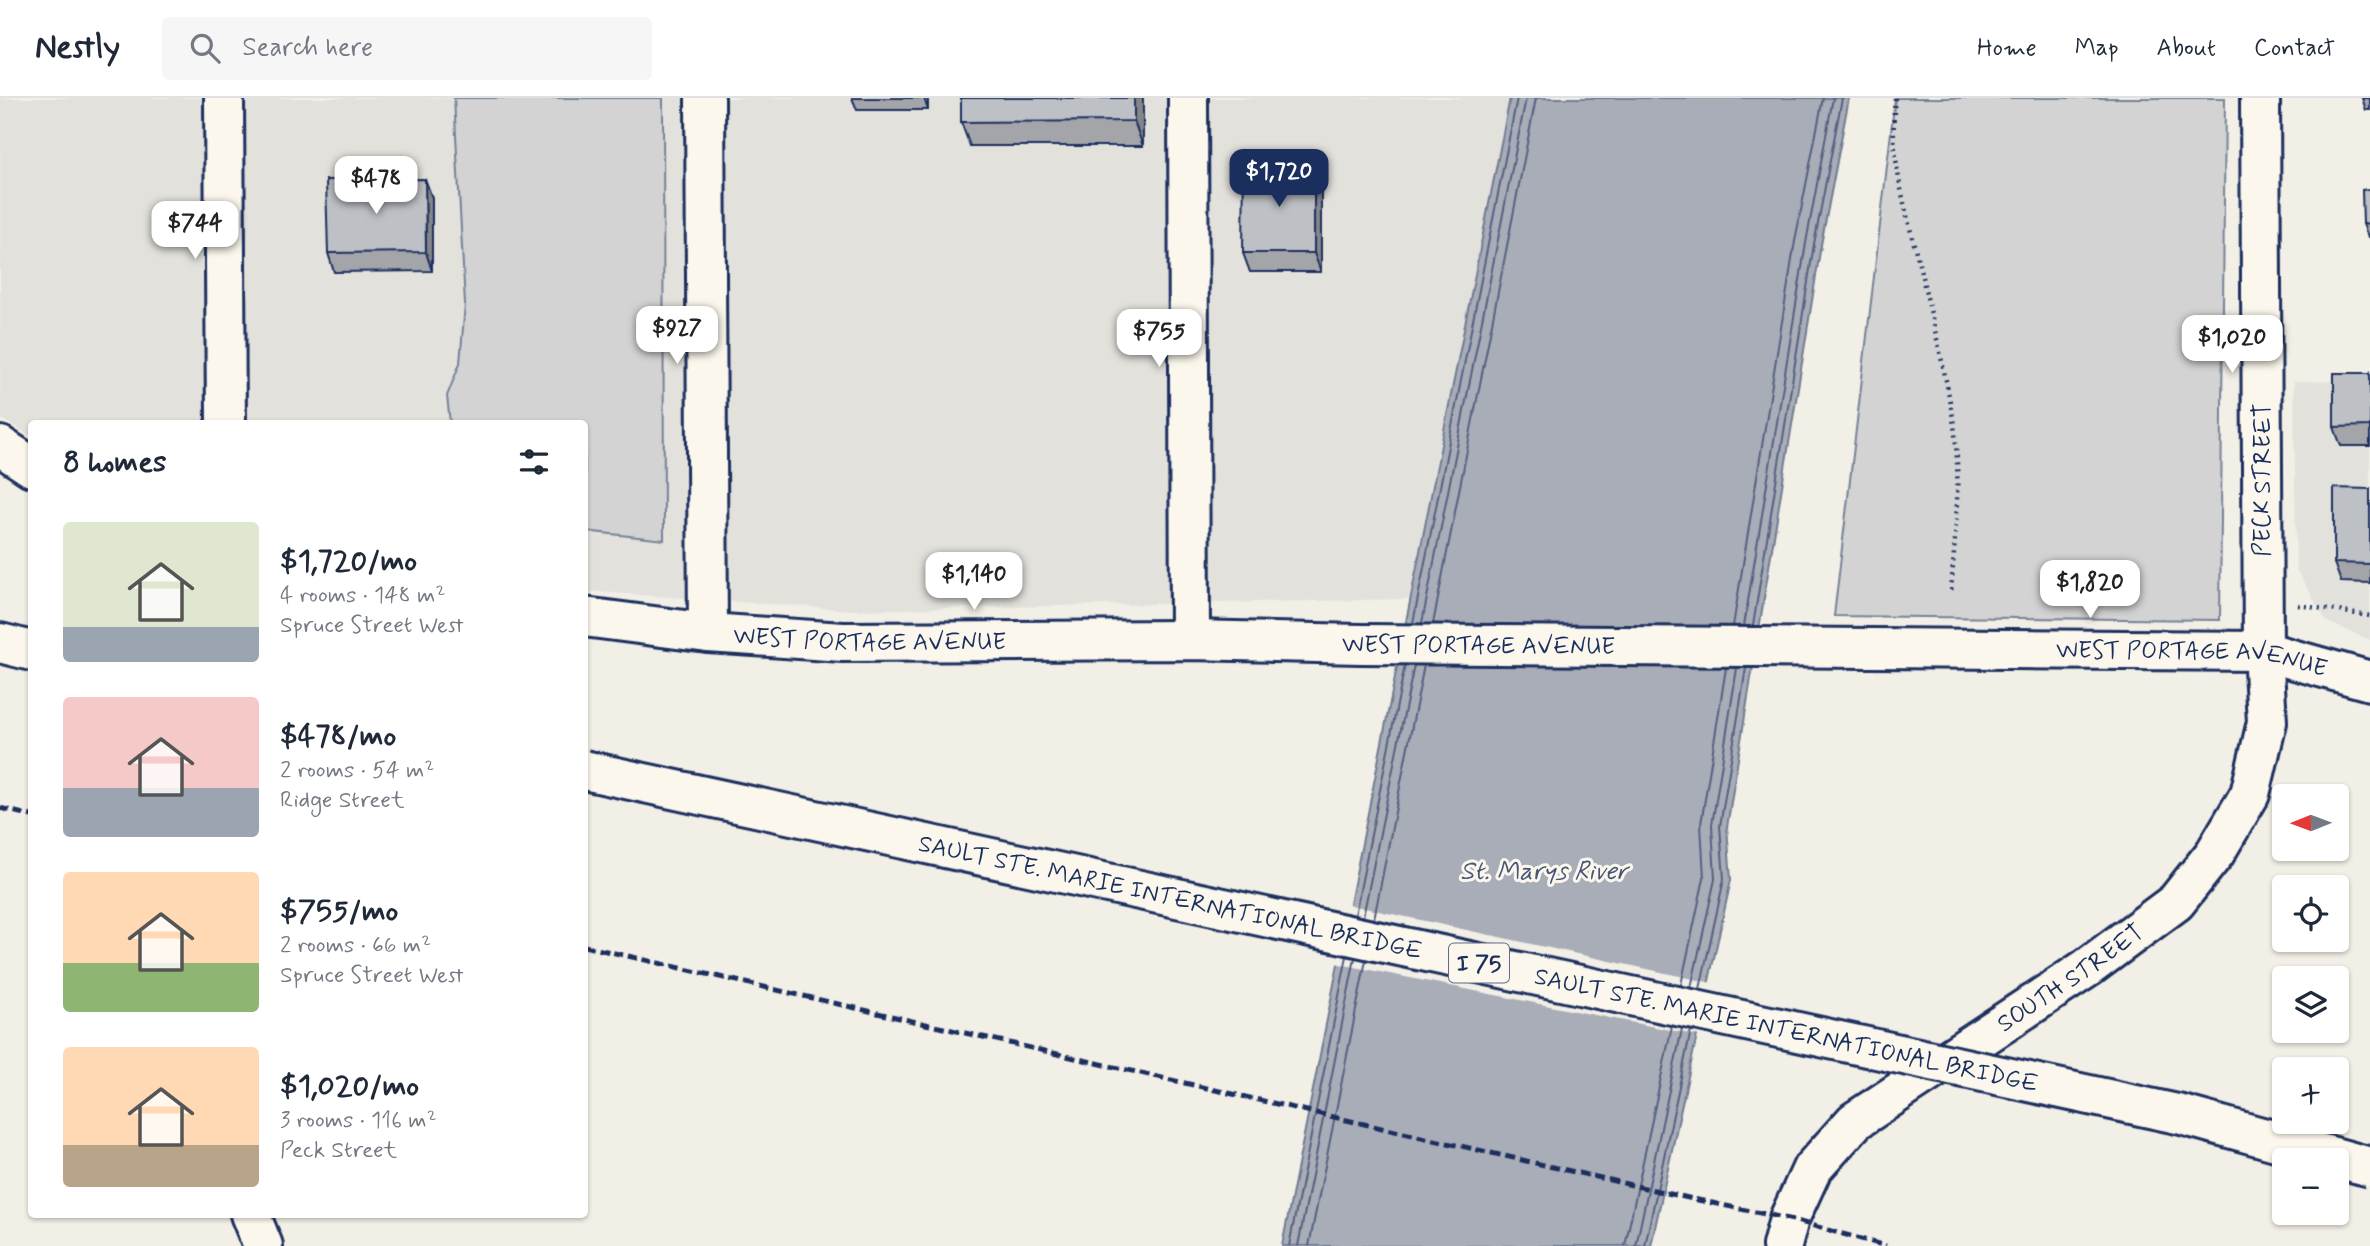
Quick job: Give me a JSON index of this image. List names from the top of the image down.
{
  "streets": {
    "main road": [
      "PECK STREET",
      "WEST PORTAGE AVENUE",
      "SAULT STE. MARIE INTERNATIONAL BRIDGE",
      "I 75",
      "SOUTH STREET"
    ]
  },
  "crossings": [
    ["PECK STREET", "WEST PORTAGE AVENUE"],
    ["PECK STREET", "SOUTH STREET"],
    ["WEST PORTAGE AVENUE", "SOUTH STREET"]
  ],
  "water": ["St. Marys River"],
  "north": "left",
  "page": {
    "header": "Nestly",
    "search": "Search here",
    "nav": [
      "Home",
      "Map",
      "About",
      "Contact"
    ],
    "price": [
      "$1,720",
      "$478",
      "$744",
      "$927",
      "$755",
      "$1,020",
      "$1,140",
      "$1,820"
    ],
    "heading": "8 homes",
    "list": [
      {
        "name": "$1,720/mo",
        "note": "4 rooms · 148 m² · Spruce Street West"
      },
      {
        "name": "$478/mo",
        "note": "2 rooms · 54 m² · Ridge Street"
      },
      {
        "name": "$755/mo",
        "note": "2 rooms · 66 m² · Spruce Street West"
      },
      {
        "name": "$1,020/mo",
        "note": "3 rooms · 116 m² · Peck Street"
      }
    ],
    "map_buttons": ["+", "−"]
  }
}
